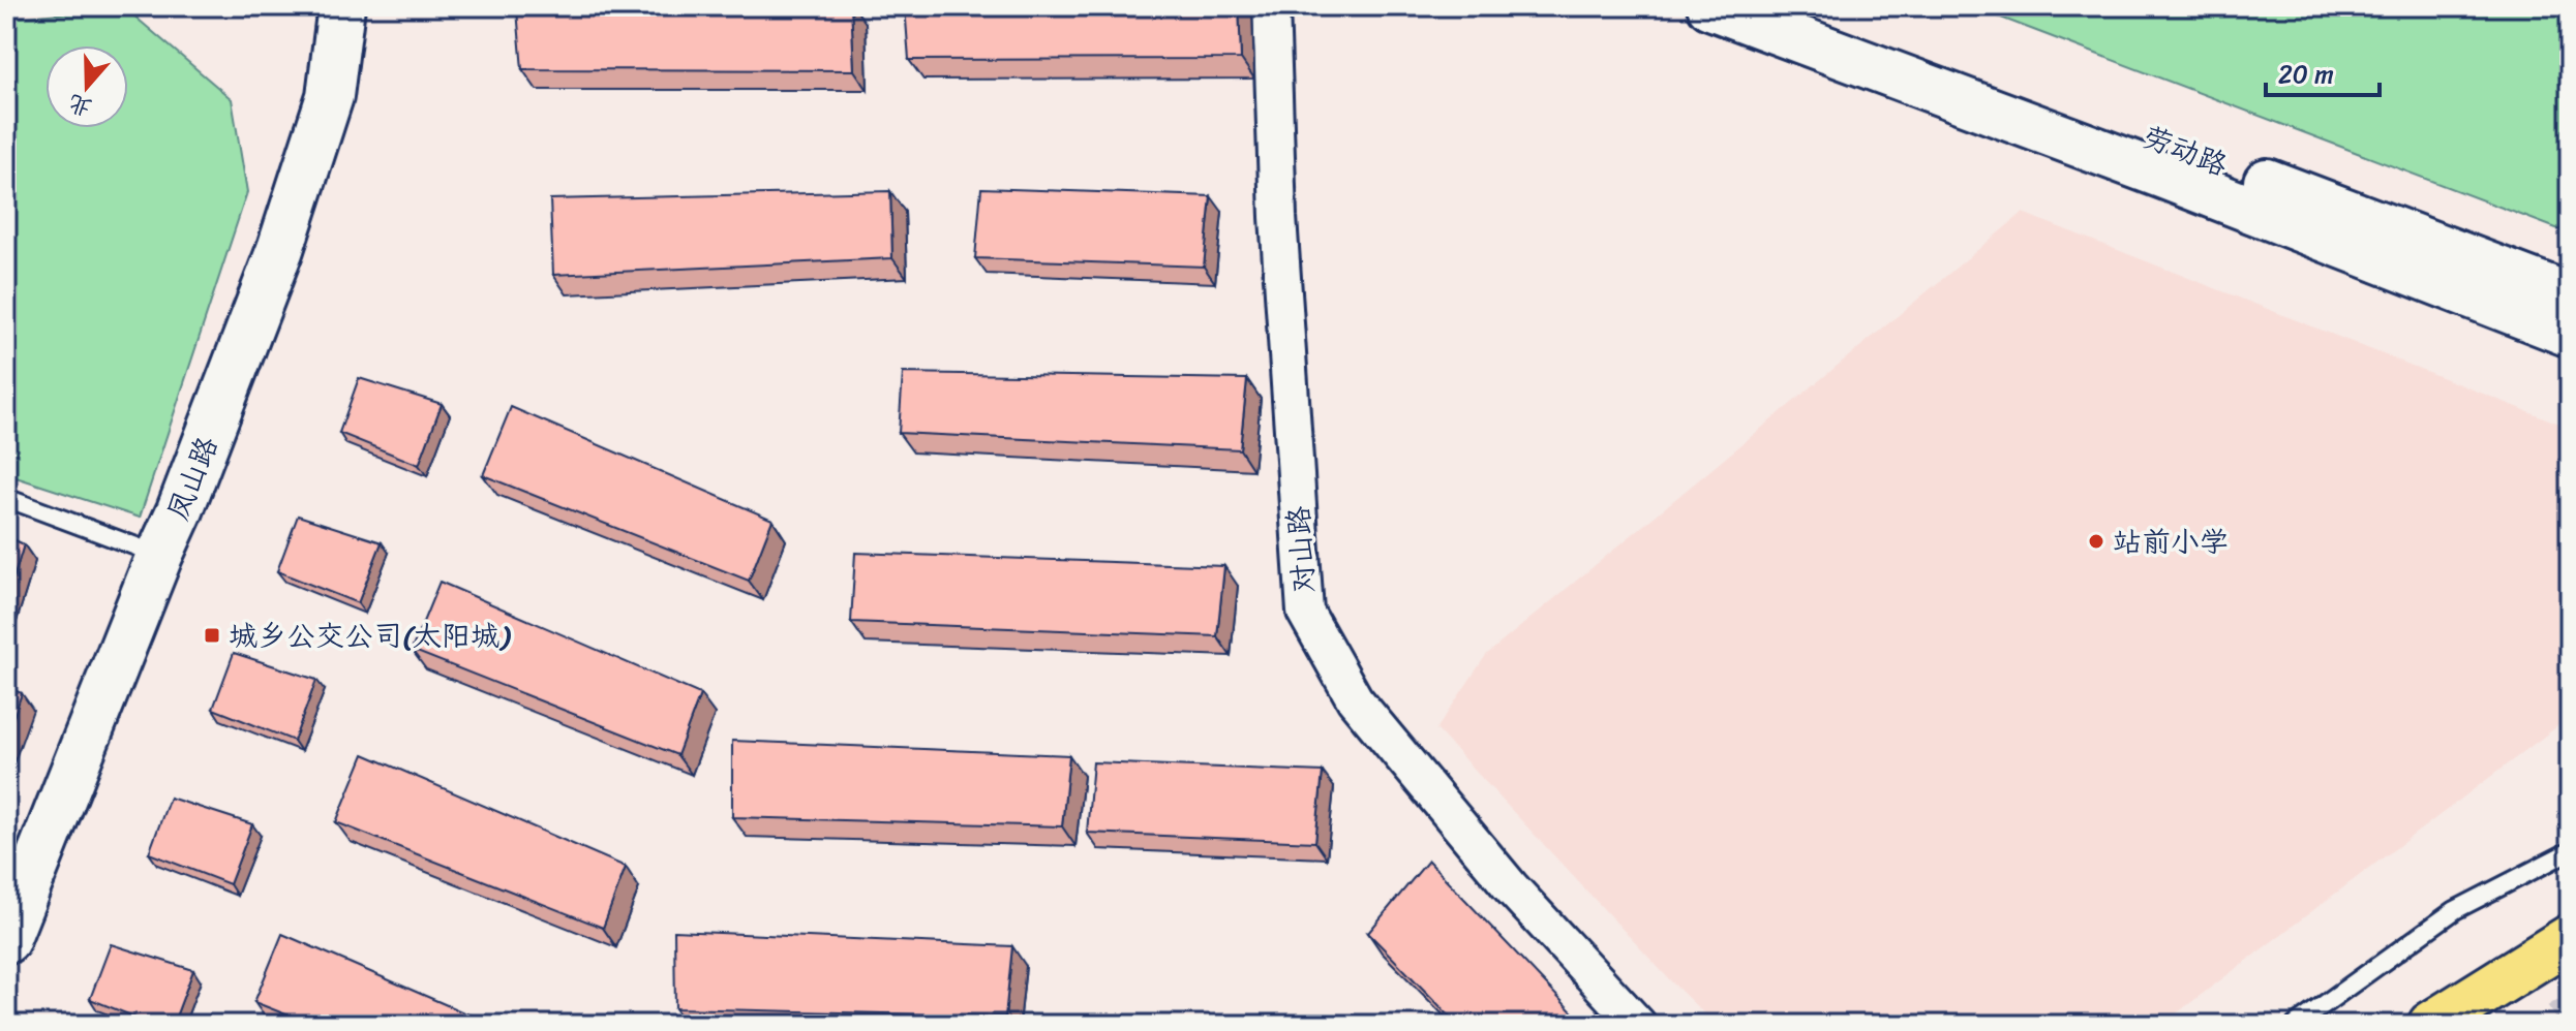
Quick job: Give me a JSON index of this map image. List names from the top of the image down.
{
  "streets": {
    "main road": ["劳动路", "凤山路"],
    "street": ["对山路"]
  },
  "places": {
    "other": ["站前小学"],
    "transit": ["城乡公交公司(太阳城)"]
  },
  "scale_bar": "20 m",
  "north": "bottom"
}
